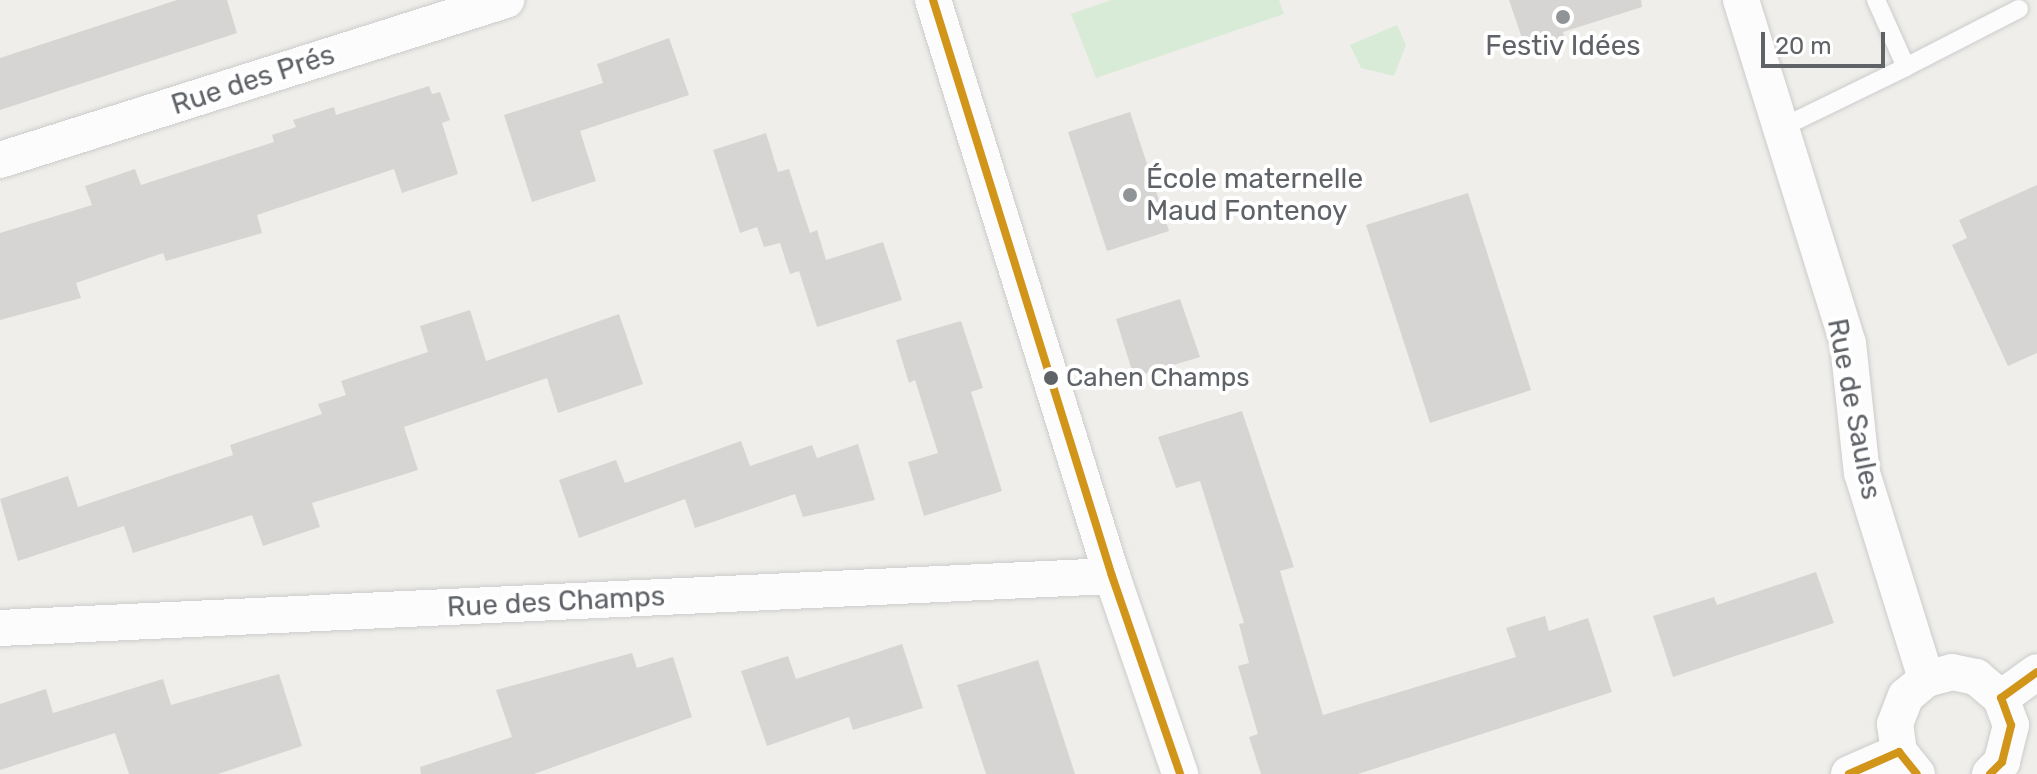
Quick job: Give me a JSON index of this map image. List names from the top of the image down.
{
  "streets": {
    "street": ["Rue des Prés", "Rue de Saules", "Rue des Champs"]
  },
  "places": ["Festiv Idées", "École maternelle Maud Fontenoy", "Cahen Champs"],
  "scale_bar": "20 m"
}
